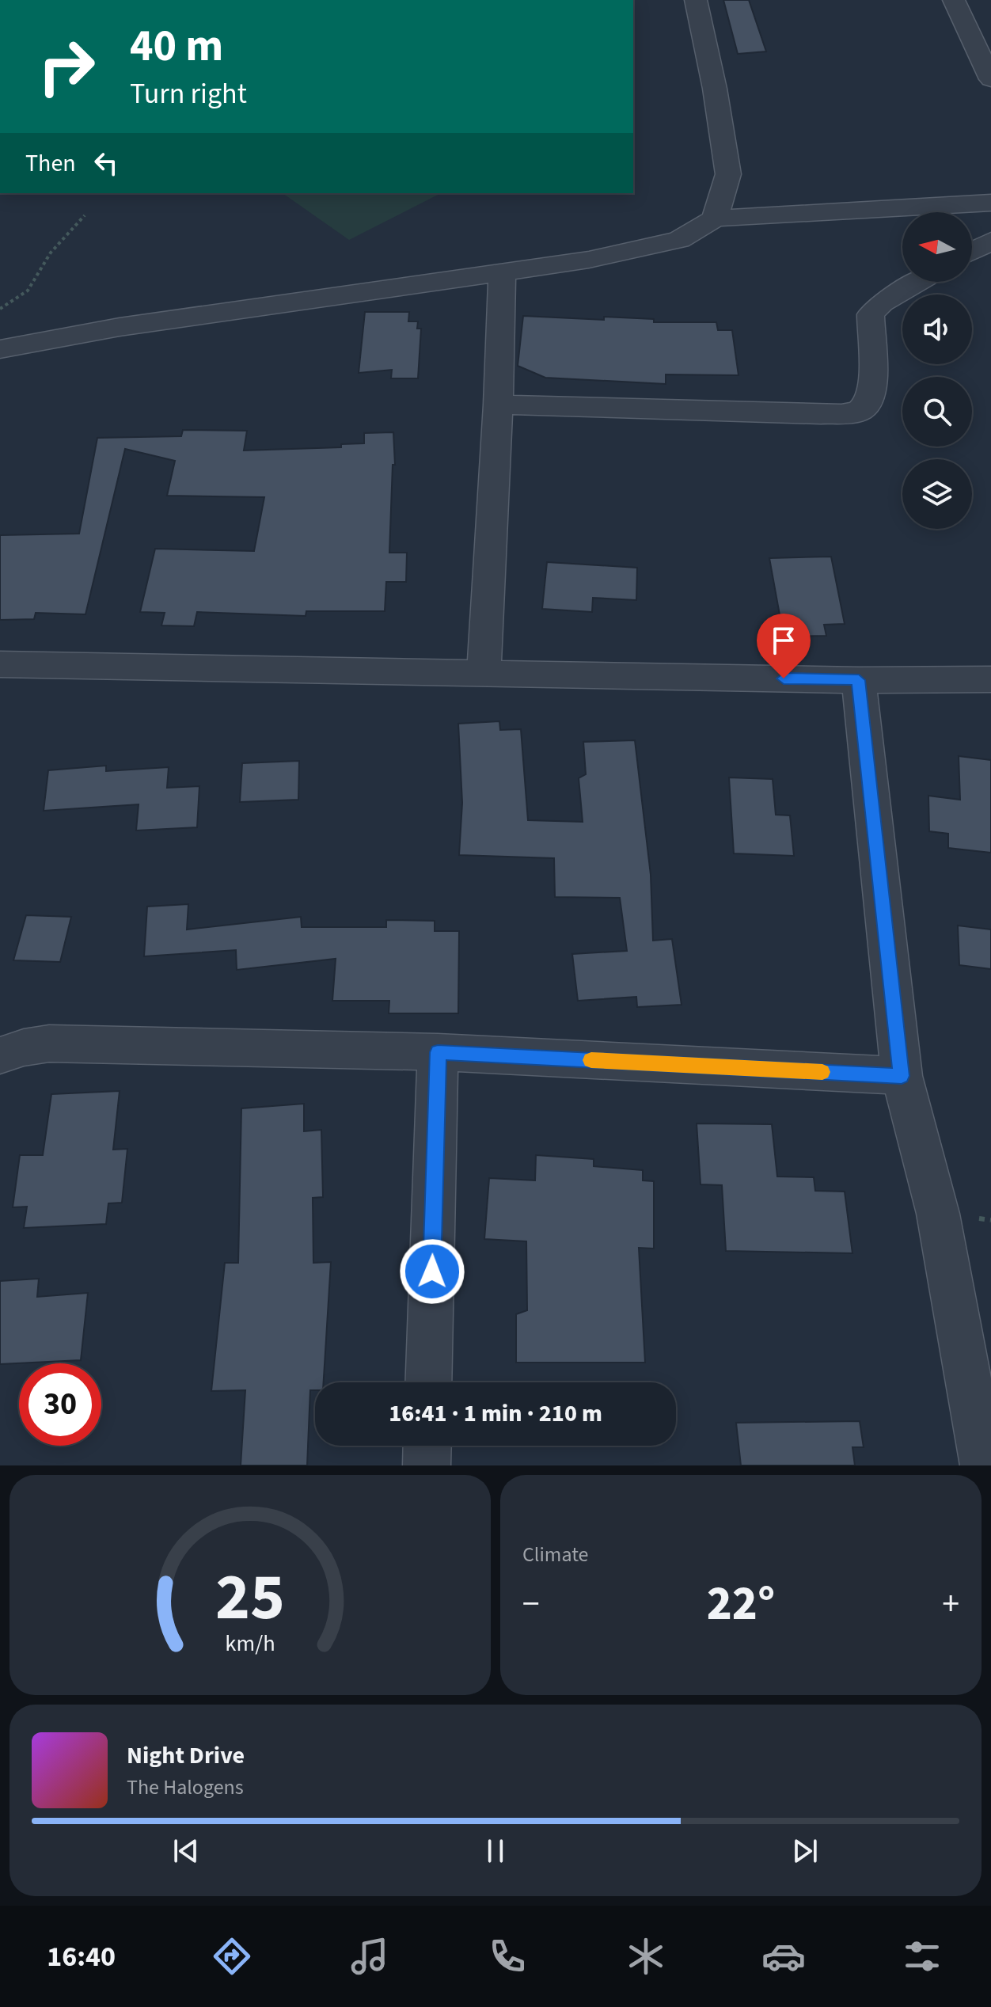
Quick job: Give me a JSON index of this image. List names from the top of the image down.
{
  "north": "left",
  "page": {
    "turn": ["40 m", "Turn right"],
    "then": "Then",
    "limit": "30",
    "trip": "16:41 · 1 min · 210 m",
    "tile": "Climate",
    "heat": ["−", "22°", "+"],
    "song": ["Night Drive", "The Halogens"],
    "tabs": "16:40",
    "gauge": ["25", "km/h"]
  }
}
